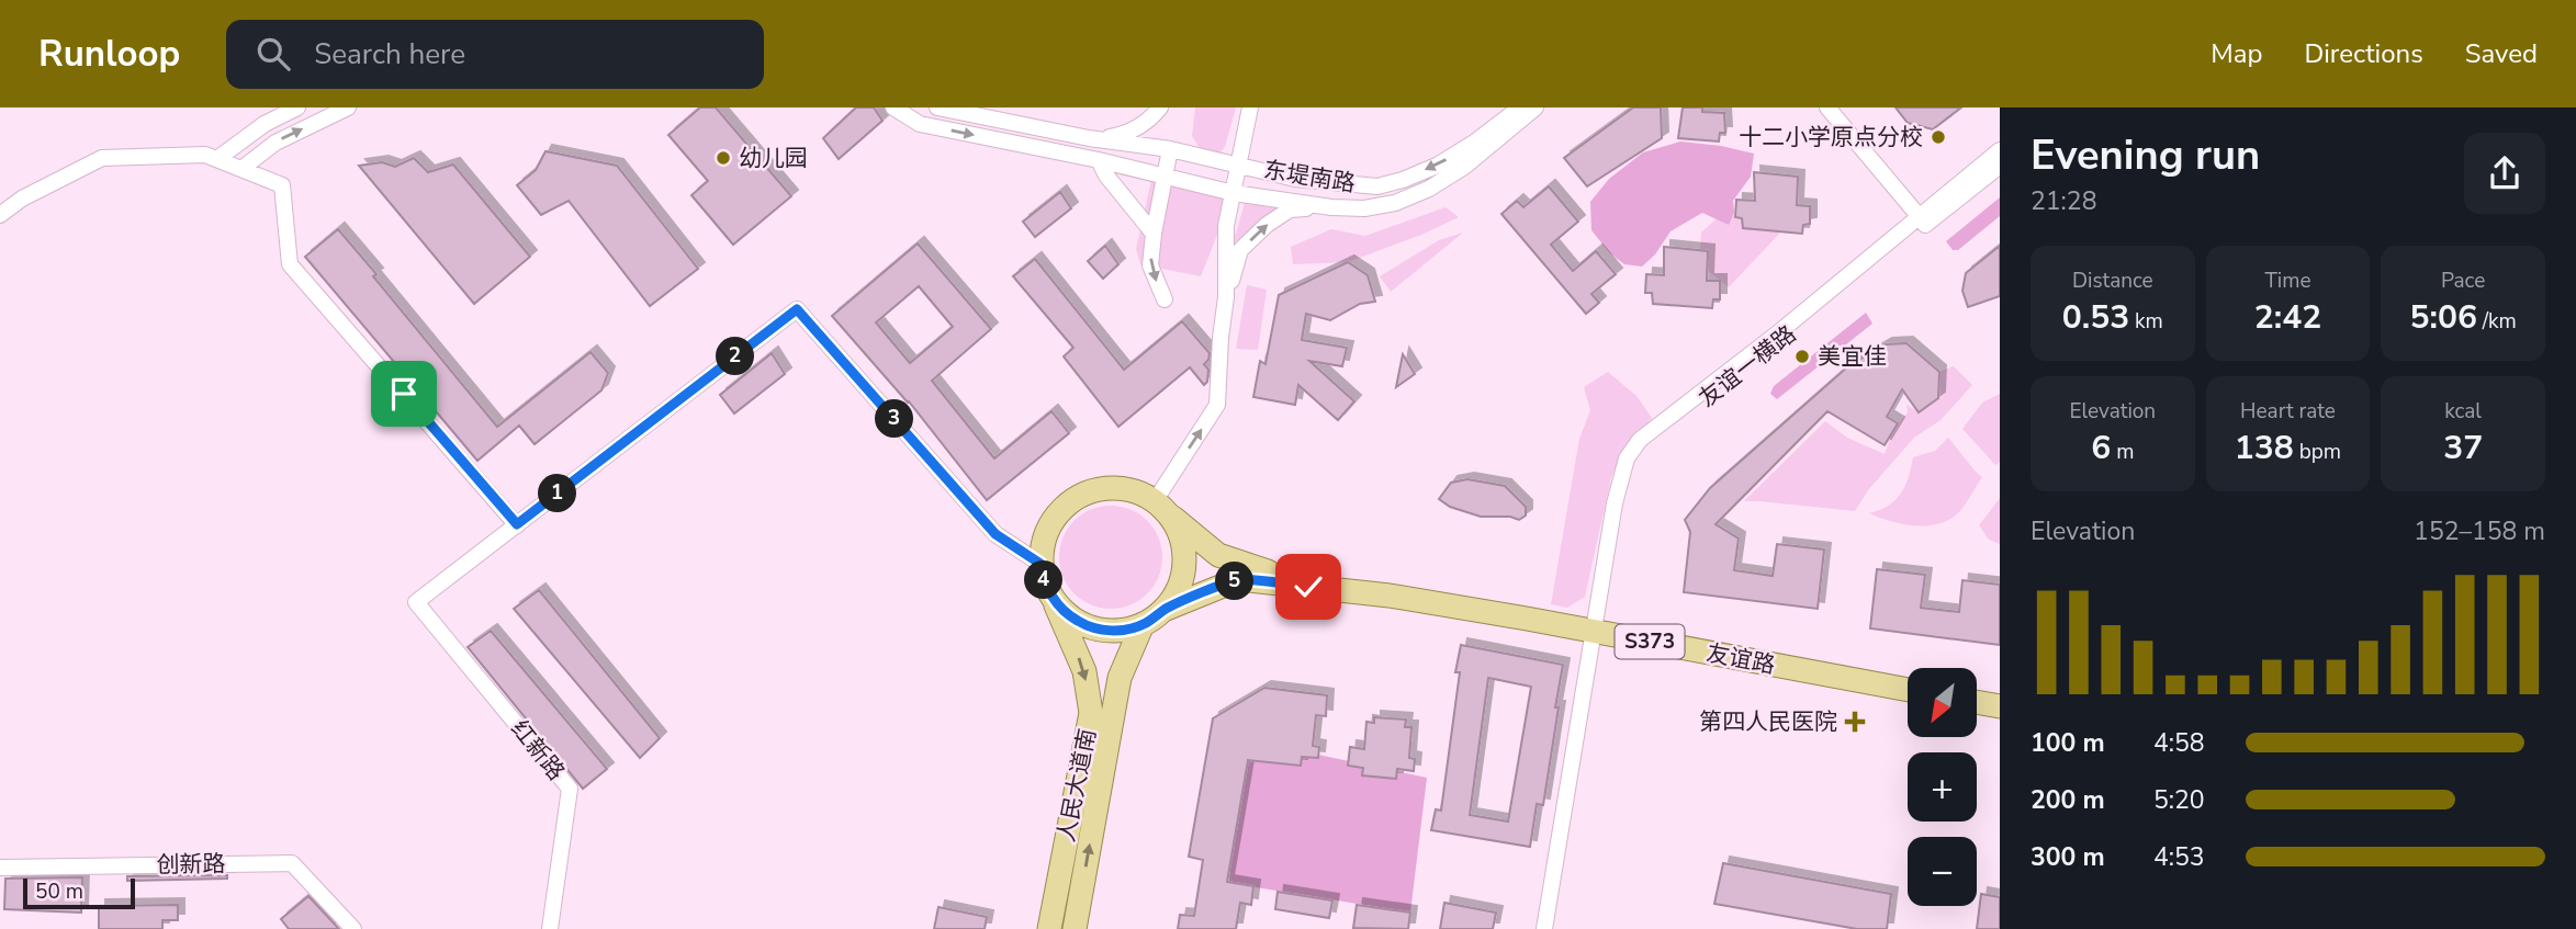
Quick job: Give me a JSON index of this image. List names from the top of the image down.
{
  "streets": {
    "main road": ["S373", "友谊路", "人民大道南"],
    "street": [
      "东堤南路",
      "友谊一横路",
      "红新路",
      "创新路"
    ]
  },
  "crossings": [
    ["友谊一横路", "友谊路"],
    ["S373", "友谊路"],
    ["S373", "人民大道南"],
    ["友谊路", "人民大道南"]
  ],
  "places": {
    "other": ["十二小学原点分校", "幼儿园", "美宜佳"],
    "health": ["第四人民医院"]
  },
  "scale_bar": "50 m",
  "north": "bottom left",
  "page": {
    "header": "Runloop",
    "search": "Search here",
    "nav": ["Map", "Directions", "Saved"],
    "heading": ["Evening run", "21:28"],
    "stats": [
      ["Distance", "0.53 km"],
      ["Time", "2:42"],
      ["Pace", "5:06 /km"],
      ["Elevation", "6 m"],
      ["Heart rate", "138 bpm"],
      ["kcal", "37"]
    ],
    "pins": [
      "2",
      "3",
      "1",
      "4",
      "5"
    ],
    "chart": ["Elevation", "152–158 m"],
    "map_buttons": ["+", "−"],
    "list": [
      {
        "name": "100 m",
        "note": "4:58"
      },
      {
        "name": "200 m",
        "note": "5:20"
      },
      {
        "name": "300 m",
        "note": "4:53"
      }
    ],
    "scale": "50 m"
  }
}
